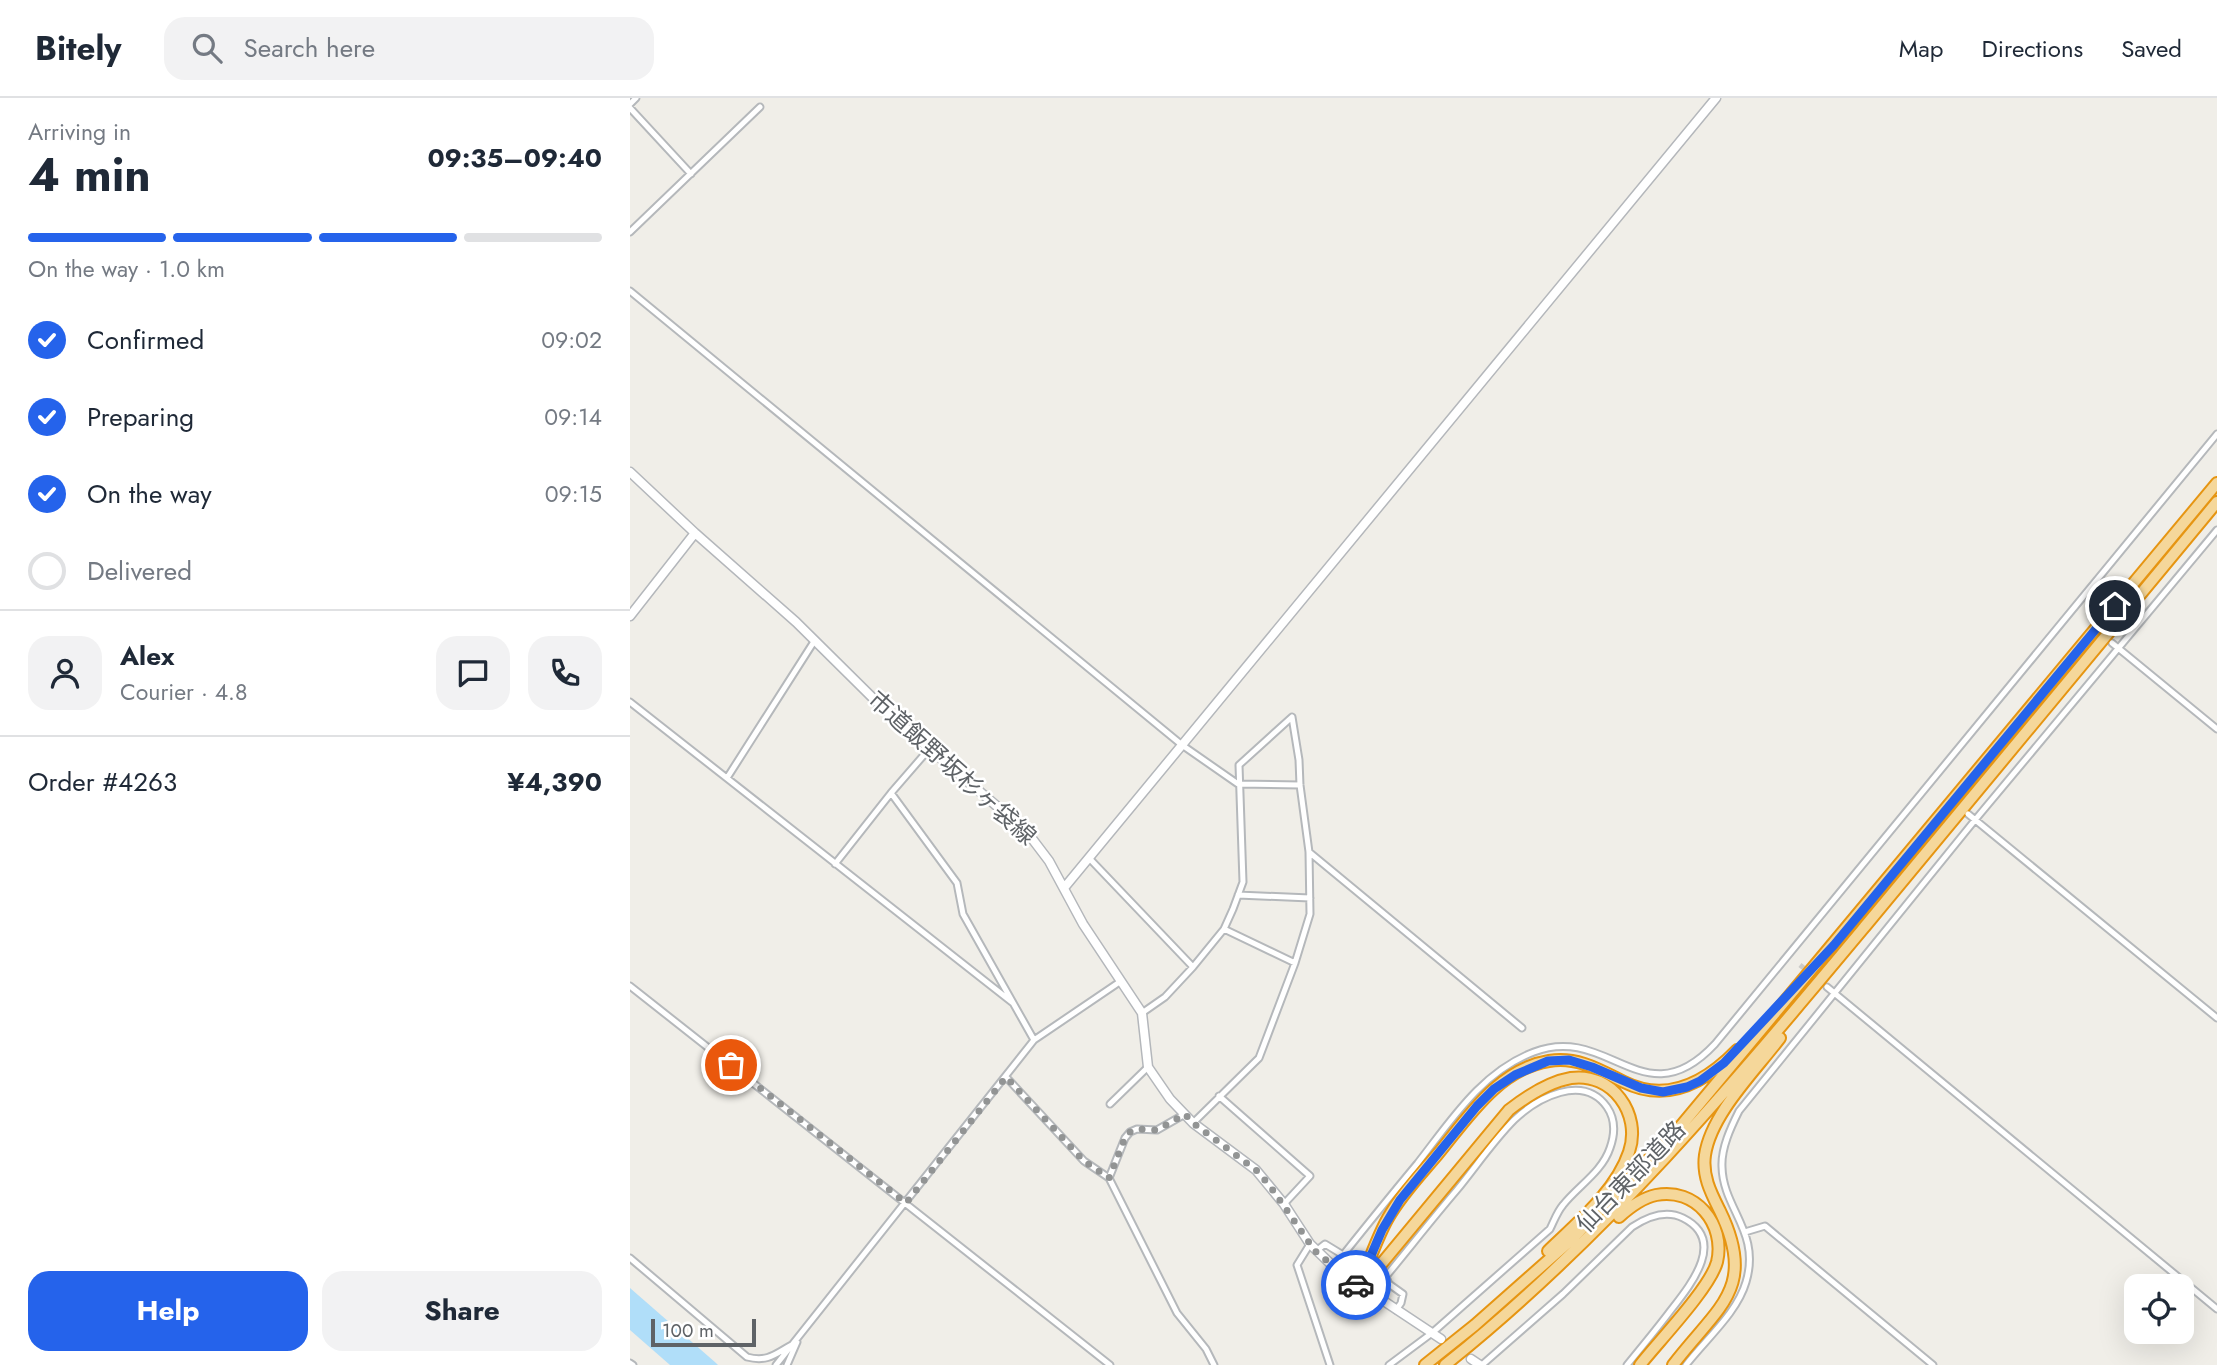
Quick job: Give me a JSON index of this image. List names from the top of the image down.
{
  "streets": {
    "highway": ["仙台東部道路"],
    "street": ["市道飯野坂杉ヶ袋線"]
  },
  "scale_bar": "100 m",
  "page": {
    "header": "Bitely",
    "search": "Search here",
    "nav": ["Map", "Directions", "Saved"],
    "heading": ["4 min", "Arriving in", "09:35–09:40"],
    "panel": [
      "Alex",
      "Courier · 4.8",
      "Order #4263",
      "¥4,390"
    ],
    "bar": "On the way · 1.0 km",
    "list": [
      ["Confirmed", "09:02"],
      ["Preparing", "09:14"],
      ["On the way", "09:15"],
      "Delivered"
    ],
    "buttons": ["Help", "Share"],
    "scale": "100 m"
  }
}
